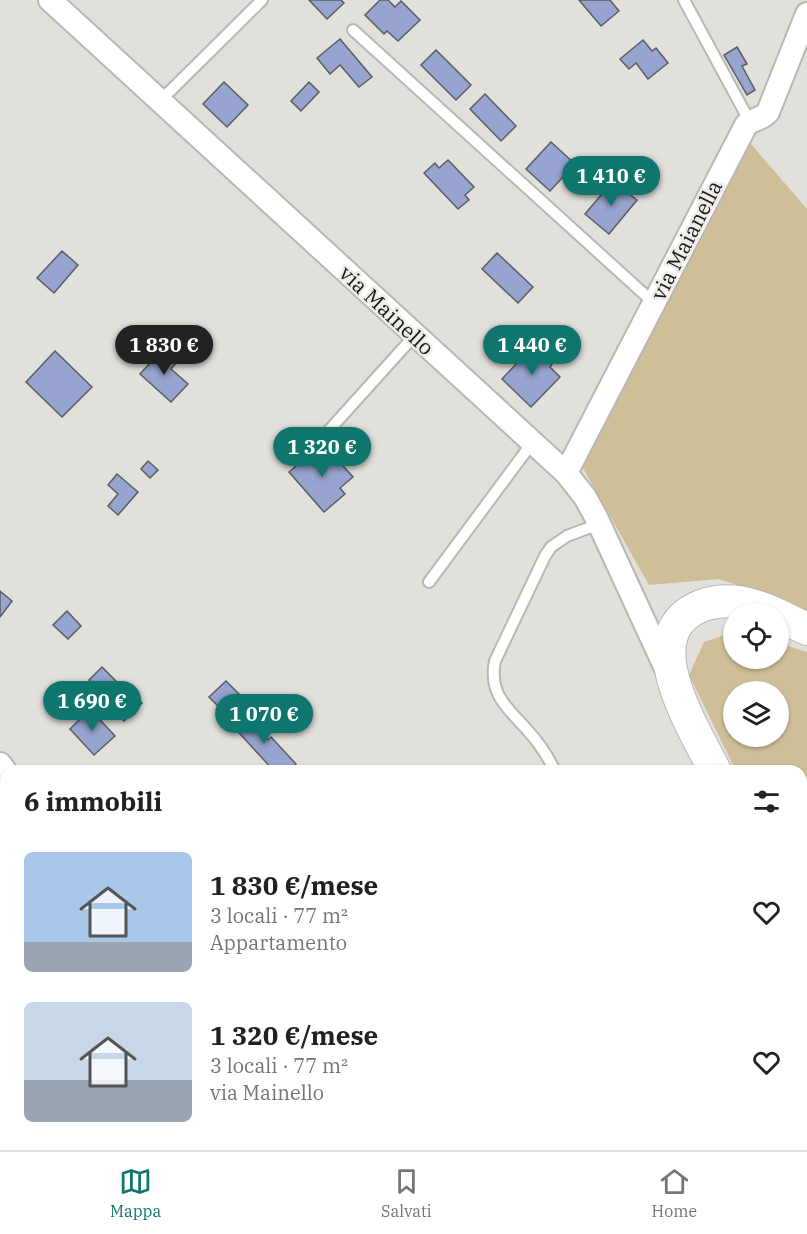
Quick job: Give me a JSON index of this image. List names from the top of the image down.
{
  "streets": {
    "street": ["via Maianella", "via Mainello"]
  },
  "crossings": [
    ["via Maianella", "via Mainello"]
  ],
  "page": {
    "price": [
      "1 410 €",
      "1 830 €",
      "1 440 €",
      "1 320 €",
      "1 690 €",
      "1 070 €"
    ],
    "heading": "6 immobili",
    "list": [
      {
        "name": "1 830 €/mese",
        "note": "3 locali · 77 m² · Appartamento"
      },
      {
        "name": "1 320 €/mese",
        "note": "3 locali · 77 m² · via Mainello"
      }
    ],
    "tabs": ["Mappa", "Salvati", "Home"]
  }
}
